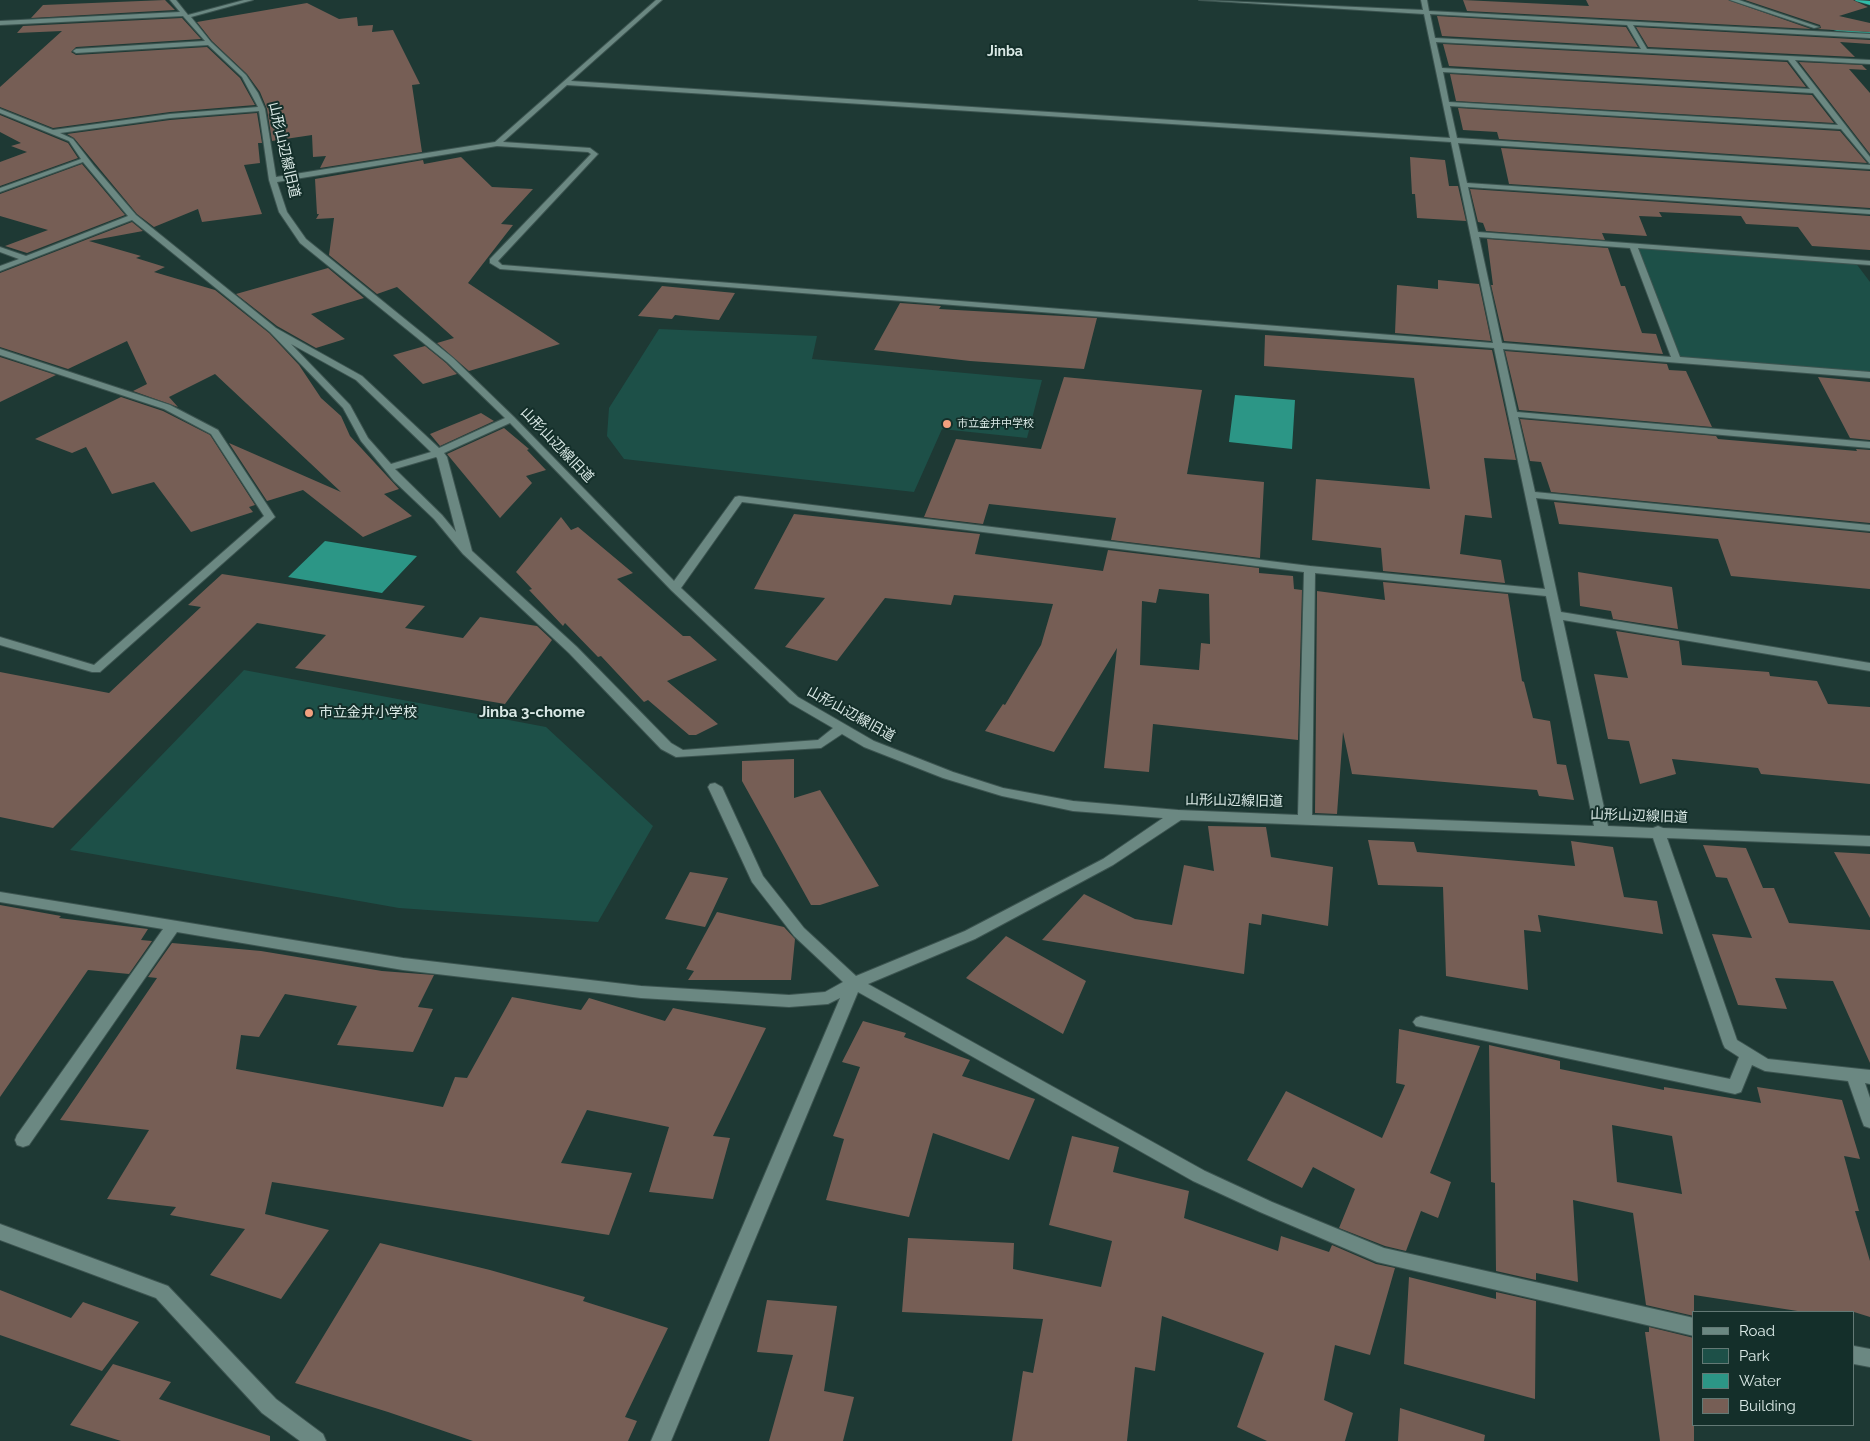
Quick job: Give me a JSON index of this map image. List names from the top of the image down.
{
  "streets": {
    "street": ["山形山辺線旧道"]
  },
  "districts": ["Jinba", "Jinba 3-chome"],
  "places": ["市立金井中学校", "市立金井小学校"],
  "legend": [
    "Road",
    "Park",
    "Water",
    "Building"
  ]
}
